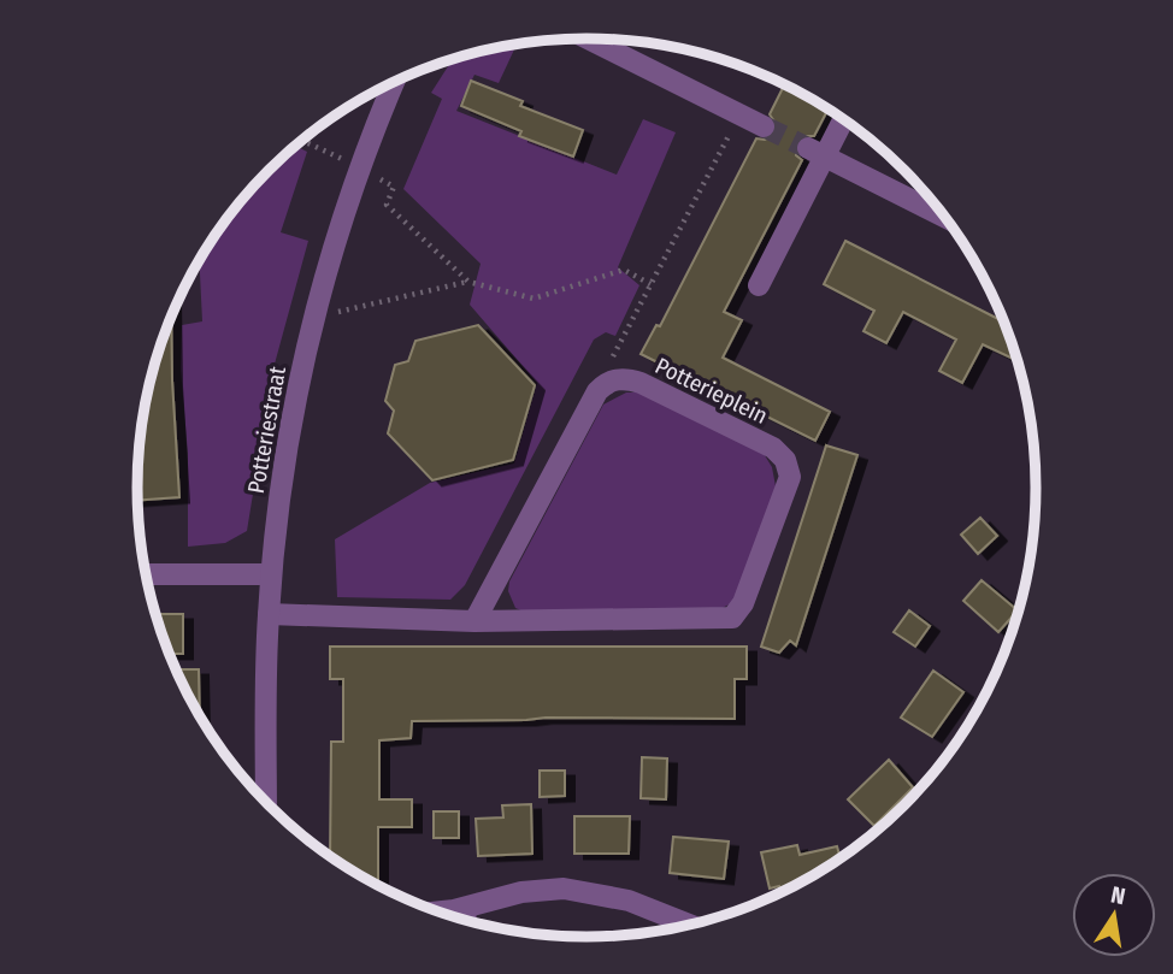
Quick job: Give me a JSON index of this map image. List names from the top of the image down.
{
  "streets": {
    "street": ["Potterieplein", "Potteriestraat"]
  },
  "crossings": [
    ["Potterieplein", "Potteriestraat"]
  ],
  "north": "top"
}
